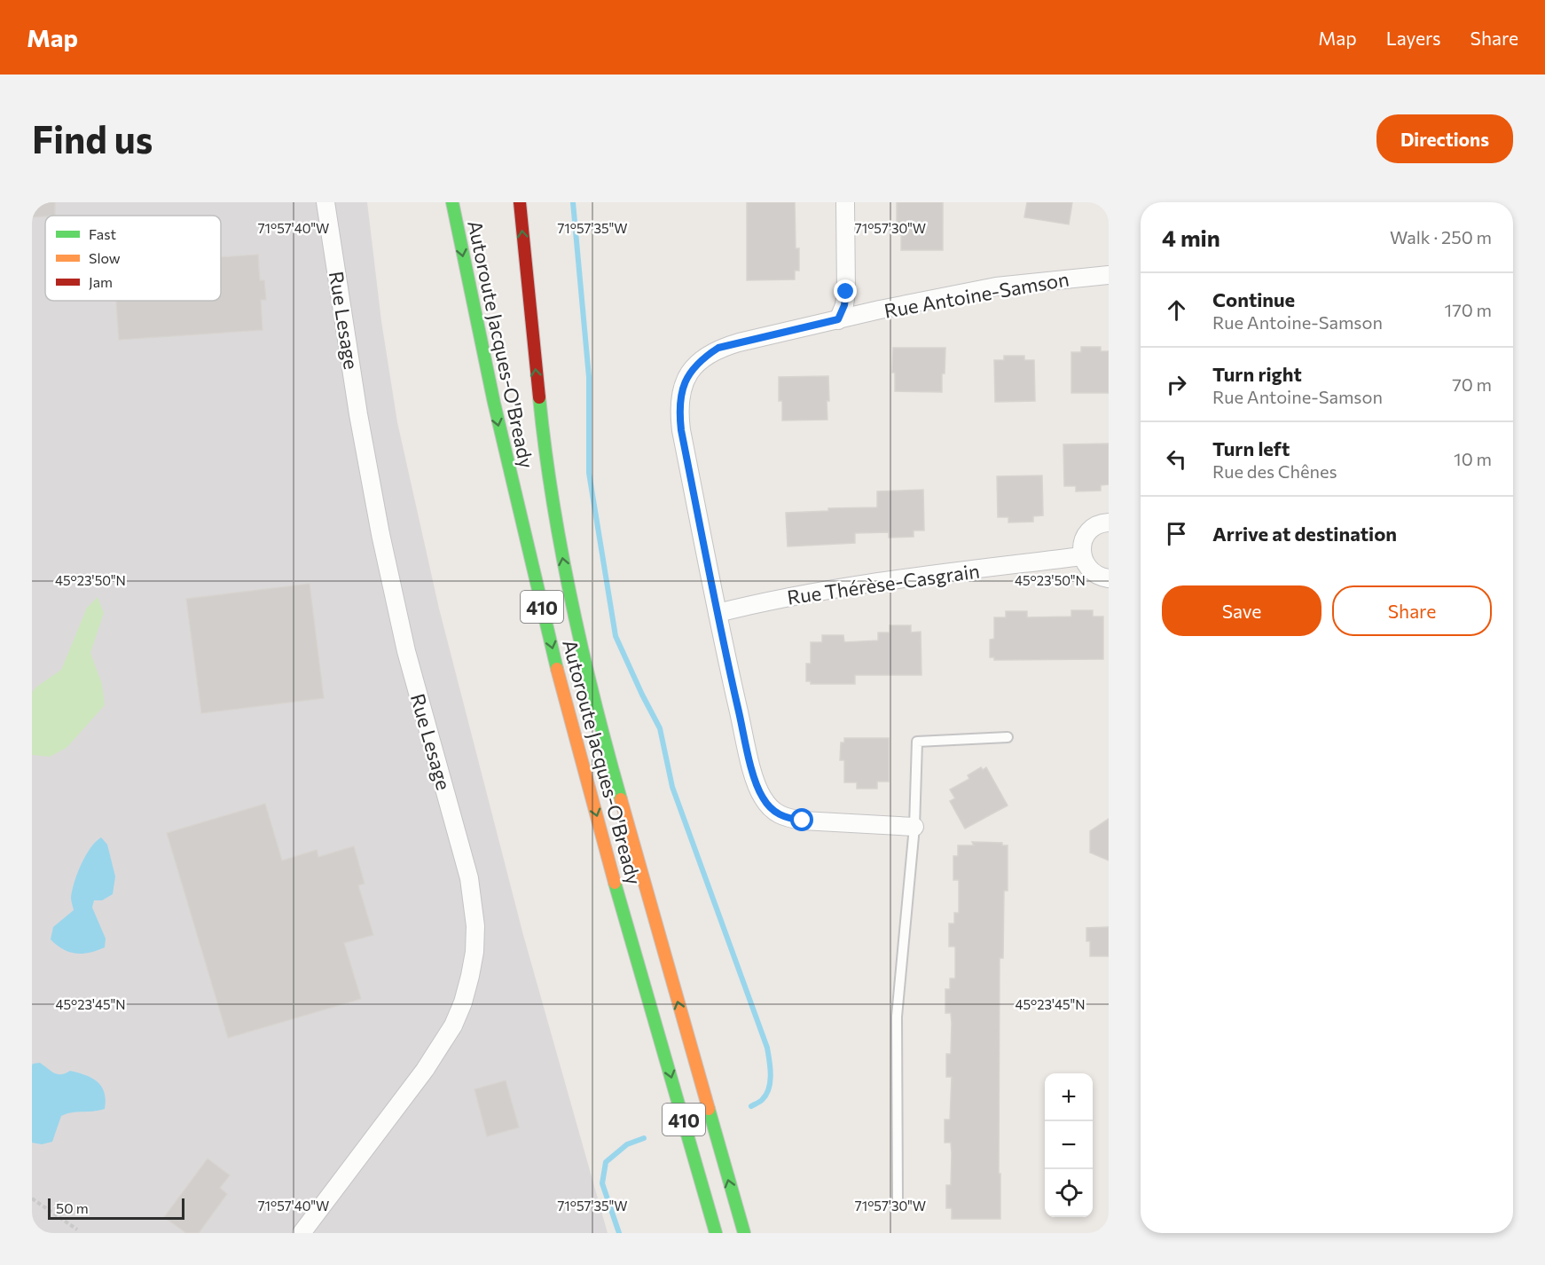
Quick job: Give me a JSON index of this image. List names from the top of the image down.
{
  "streets": {
    "highway": ["Autoroute Jacques-O'Bready", "410"],
    "street": ["Rue Antoine-Samson", "Rue Lesage", "Rue Thérèse-Casgrain"]
  },
  "crossings": [
    ["Rue Antoine-Samson", "Rue Thérèse-Casgrain"]
  ],
  "legend": ["Fast", "Slow", "Jam"],
  "scale_bar": "50 m",
  "page": {
    "header": "Map",
    "nav": ["Map", "Layers", "Share"],
    "buttons": [
      "Directions",
      ["Save", "Share"]
    ],
    "title": "Find us",
    "heading": ["4 min", "Walk · 250 m"],
    "list": [
      ["Continue", "Rue Antoine-Samson", "170 m"],
      ["Turn right", "Rue Antoine-Samson", "70 m"],
      ["Turn left", "Rue des Chênes", "10 m"],
      "Arrive at destination"
    ],
    "map_buttons": ["+", "−"],
    "scale": "50 m"
  },
  "coordinates": [
    "71°57'40\"W",
    "71°57'35\"W",
    "71°57'30\"W",
    "45°23'50\"N",
    "45°23'45\"N"
  ]
}
